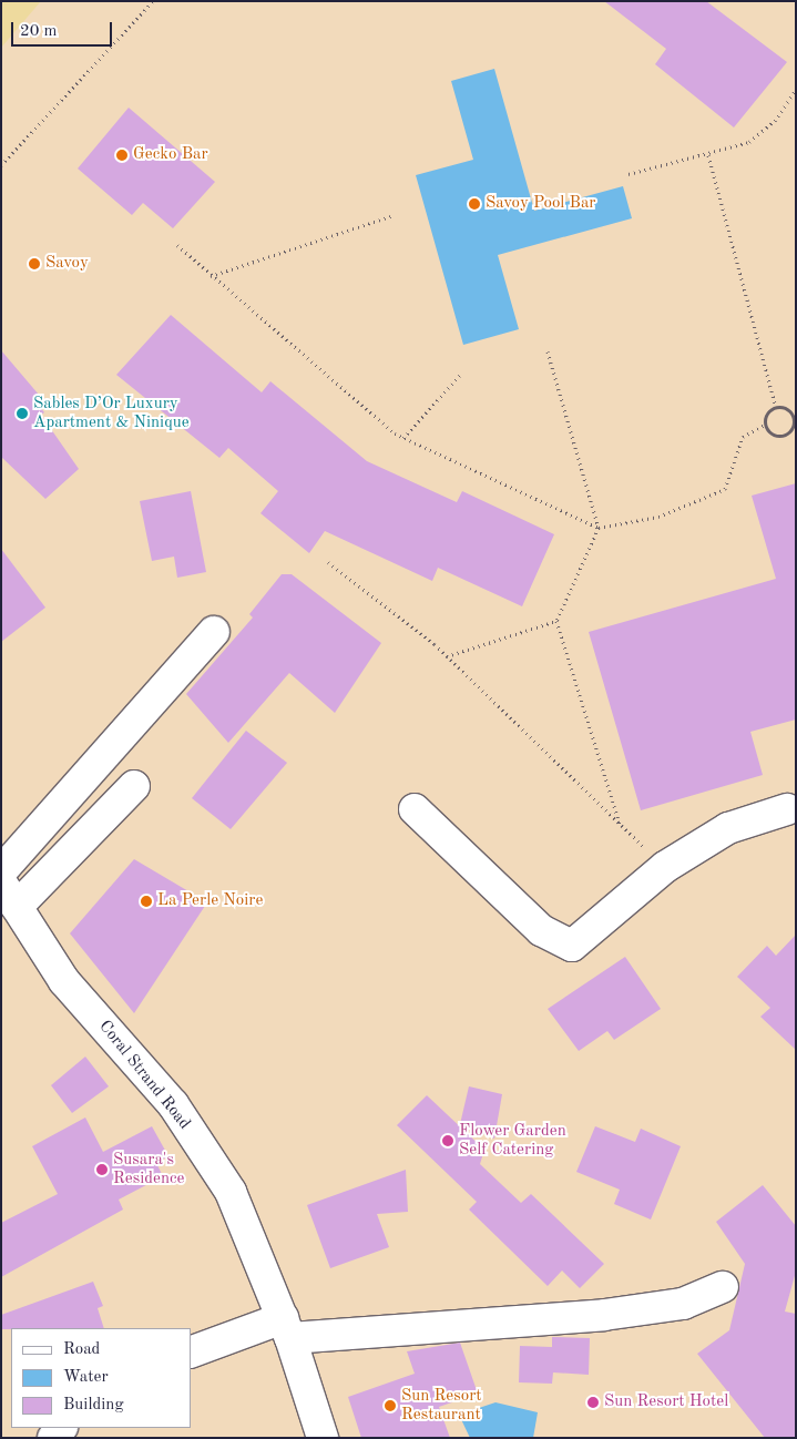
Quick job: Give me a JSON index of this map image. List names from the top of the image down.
{
  "streets": {
    "street": ["Coral Strand Road"]
  },
  "places": [
    "Gecko Bar",
    "Savoy Pool Bar",
    "Savoy",
    "Sables D’Or Luxury Apartment & Ninique",
    "La Perle Noire",
    "Flower Garden Self Catering",
    "Susara's Residence",
    "Sun Resort Hotel",
    "Sun Resort Restaurant"
  ],
  "legend": ["Road", "Water", "Building"],
  "scale_bar": "20 m"
}
